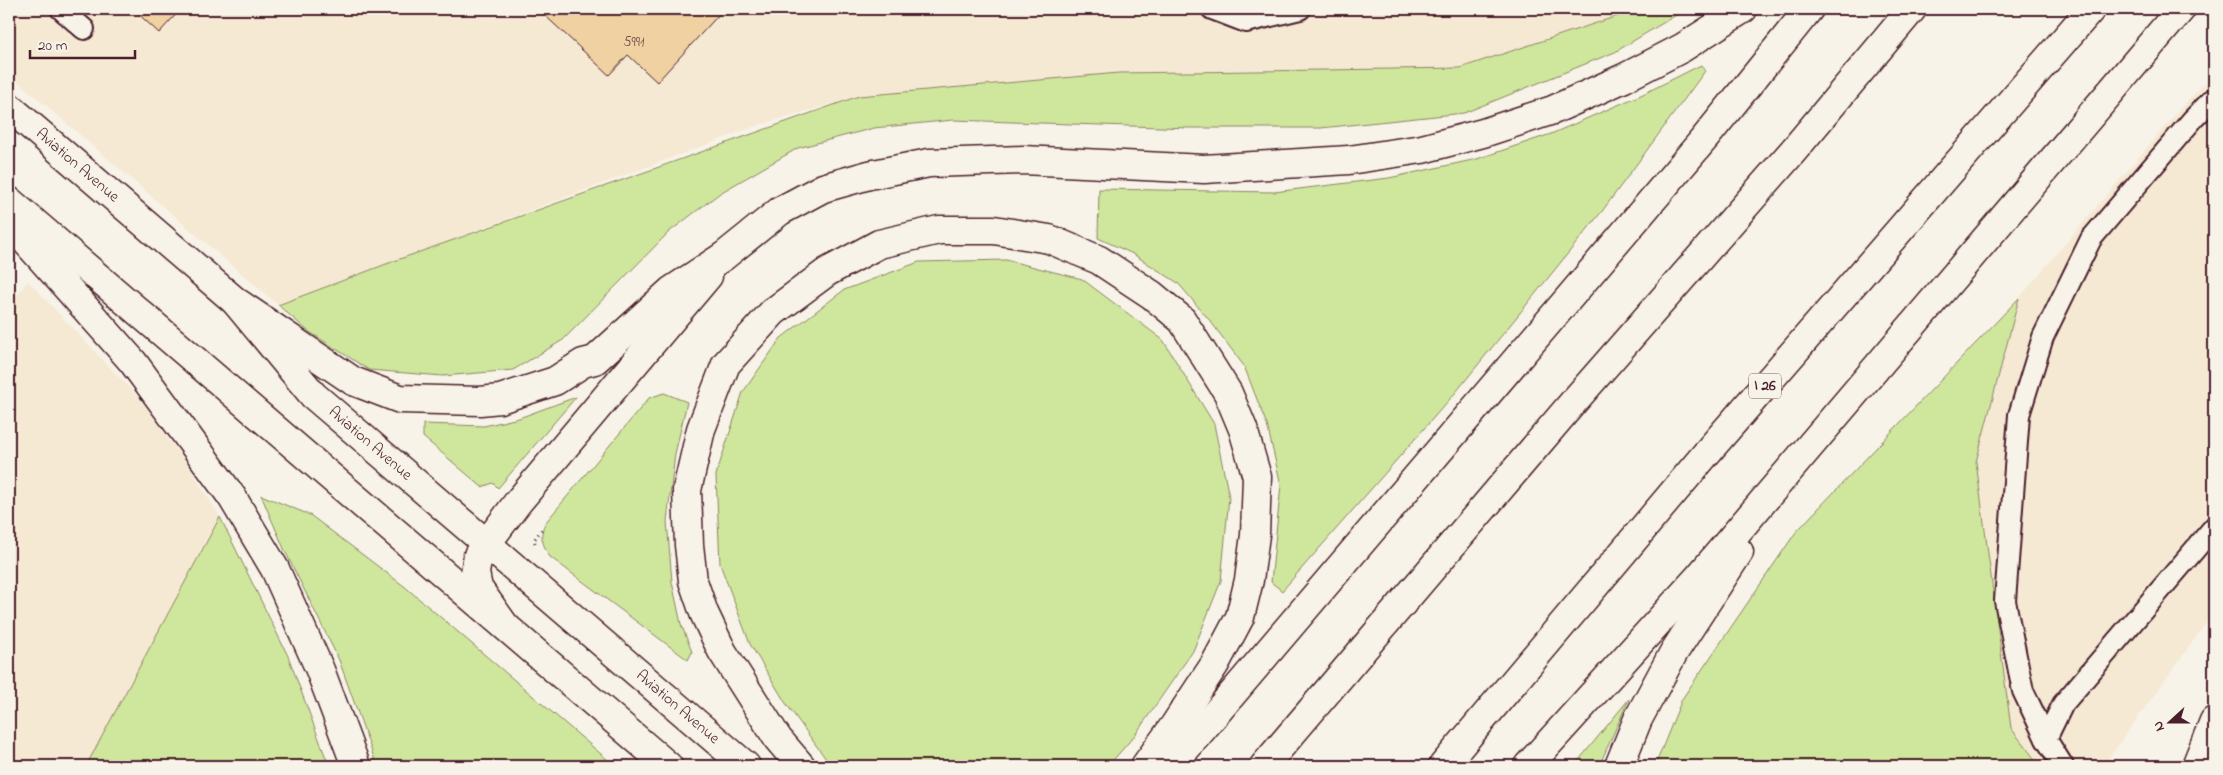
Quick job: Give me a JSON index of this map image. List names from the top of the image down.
{
  "streets": {
    "main road": ["Aviation Avenue", "I 26"]
  },
  "house_numbers": ["5991"],
  "scale_bar": "20 m",
  "north": "left"
}
